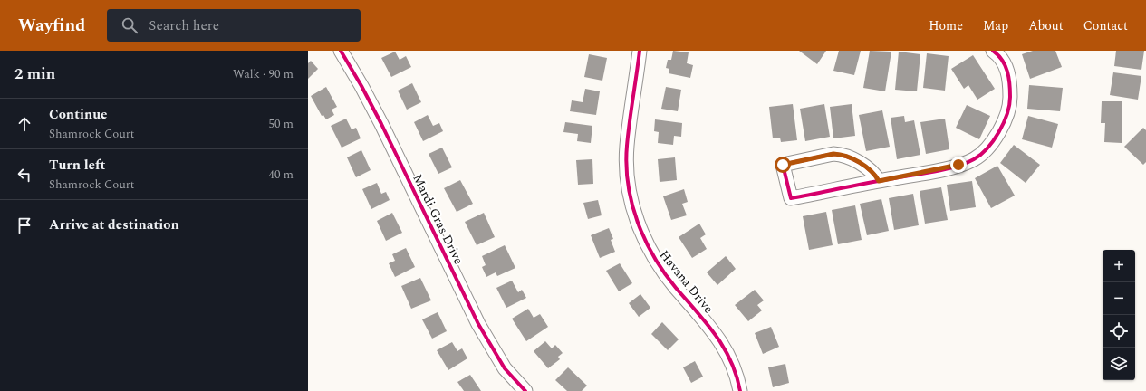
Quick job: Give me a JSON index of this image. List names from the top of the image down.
{
  "streets": {
    "street": ["Mardi Gras Drive", "Havana Drive"]
  },
  "page": {
    "header": "Wayfind",
    "search": "Search here",
    "nav": [
      "Home",
      "Map",
      "About",
      "Contact"
    ],
    "heading": ["2 min", "Walk · 90 m"],
    "list": [
      ["Continue", "Shamrock Court", "50 m"],
      ["Turn left", "Shamrock Court", "40 m"],
      "Arrive at destination"
    ],
    "map_buttons": ["+", "−"]
  }
}
